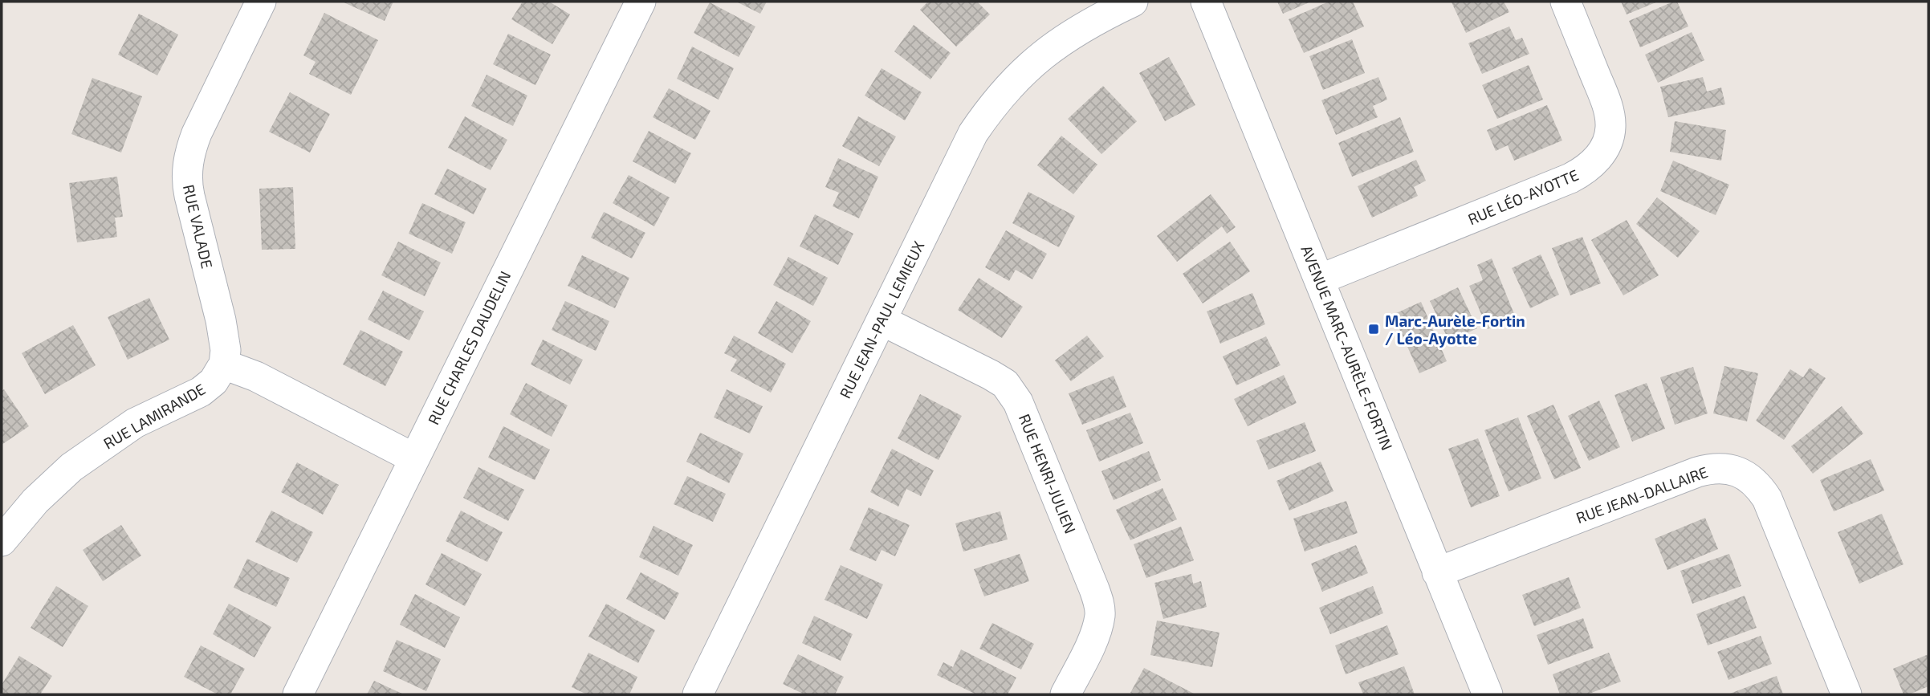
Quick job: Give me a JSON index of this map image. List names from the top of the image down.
{
  "streets": {
    "street": [
      "RUE LÉO-AYOTTE",
      "RUE VALADE",
      "RUE JEAN-PAUL LEMIEUX",
      "RUE CHARLES DAUDELIN",
      "AVENUE MARC-AURÈLE-FORTIN",
      "RUE LAMIRANDE",
      "RUE HENRI-JULIEN",
      "RUE JEAN-DALLAIRE"
    ]
  },
  "crossings": [
    ["RUE LÉO-AYOTTE", "AVENUE MARC-AURÈLE-FORTIN"],
    ["RUE VALADE", "RUE LAMIRANDE"],
    ["RUE JEAN-PAUL LEMIEUX", "RUE HENRI-JULIEN"],
    ["AVENUE MARC-AURÈLE-FORTIN", "RUE JEAN-DALLAIRE"]
  ],
  "places": {
    "transit": ["Marc-Aurèle-Fortin / Léo-Ayotte"]
  }
}
